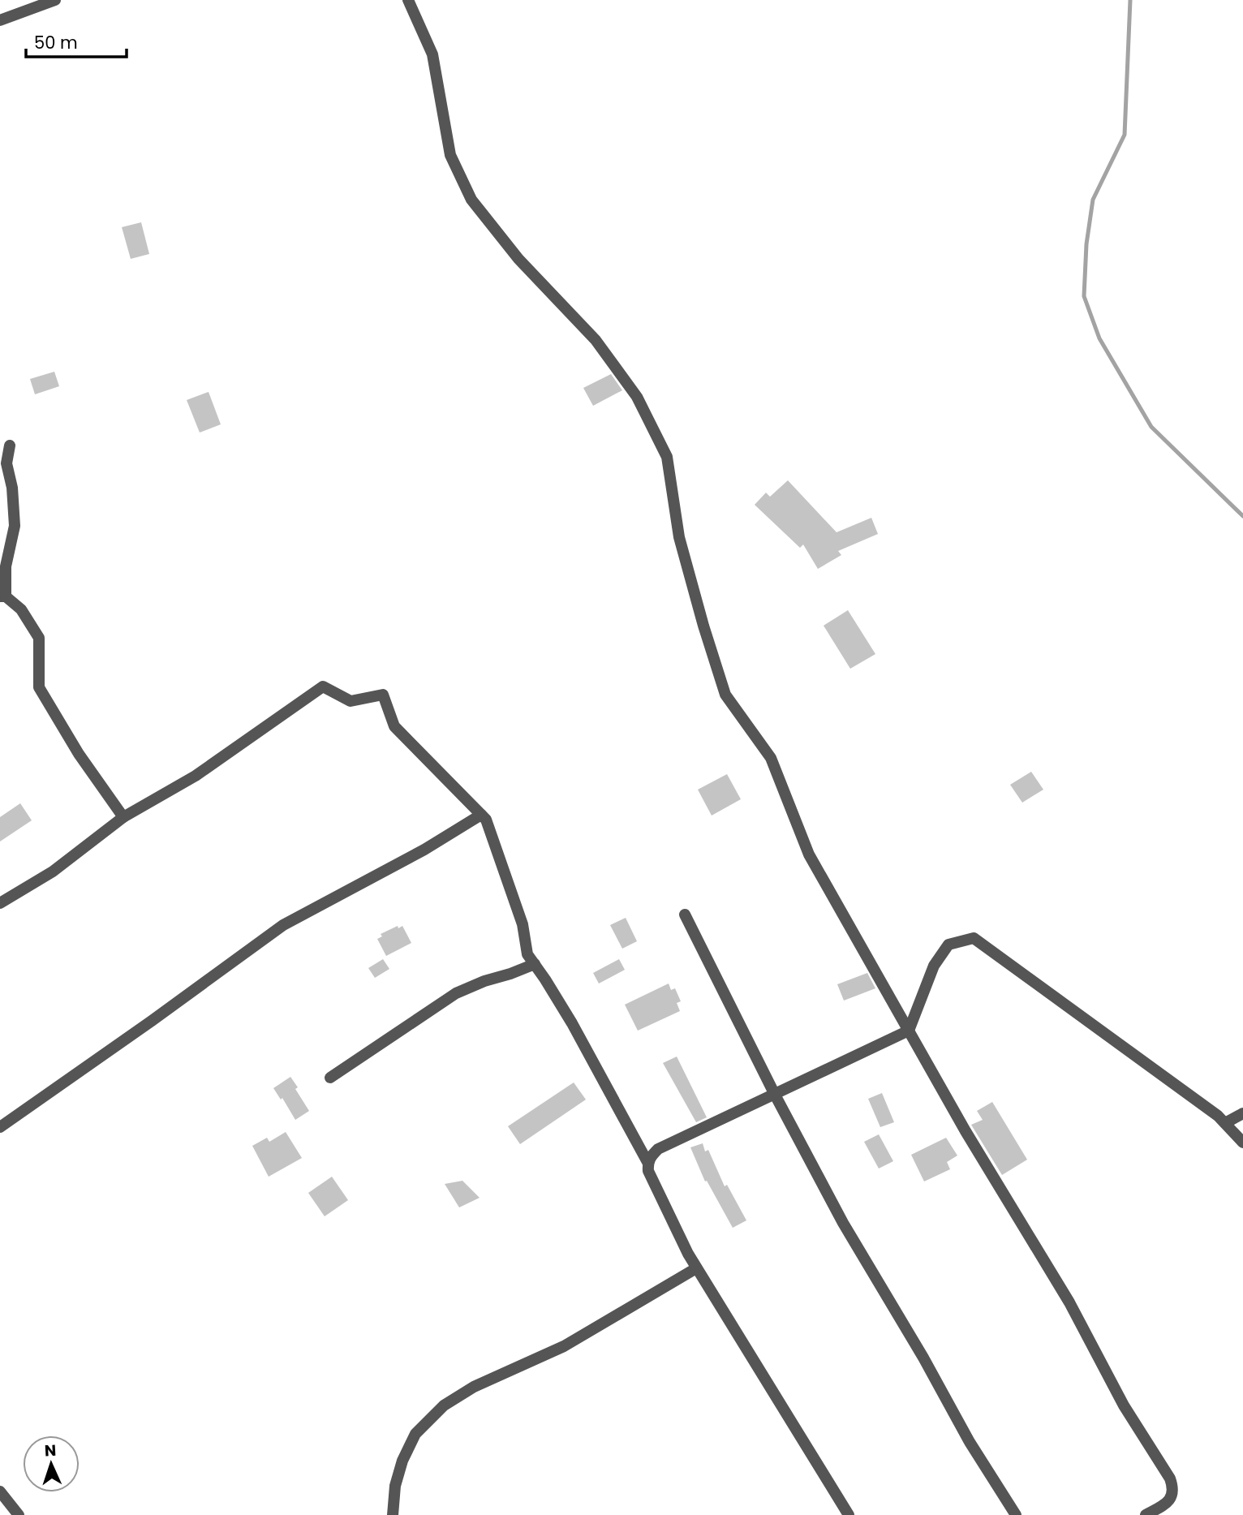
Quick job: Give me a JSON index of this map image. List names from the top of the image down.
{
  "scale_bar": "50 m",
  "north": "top"
}
